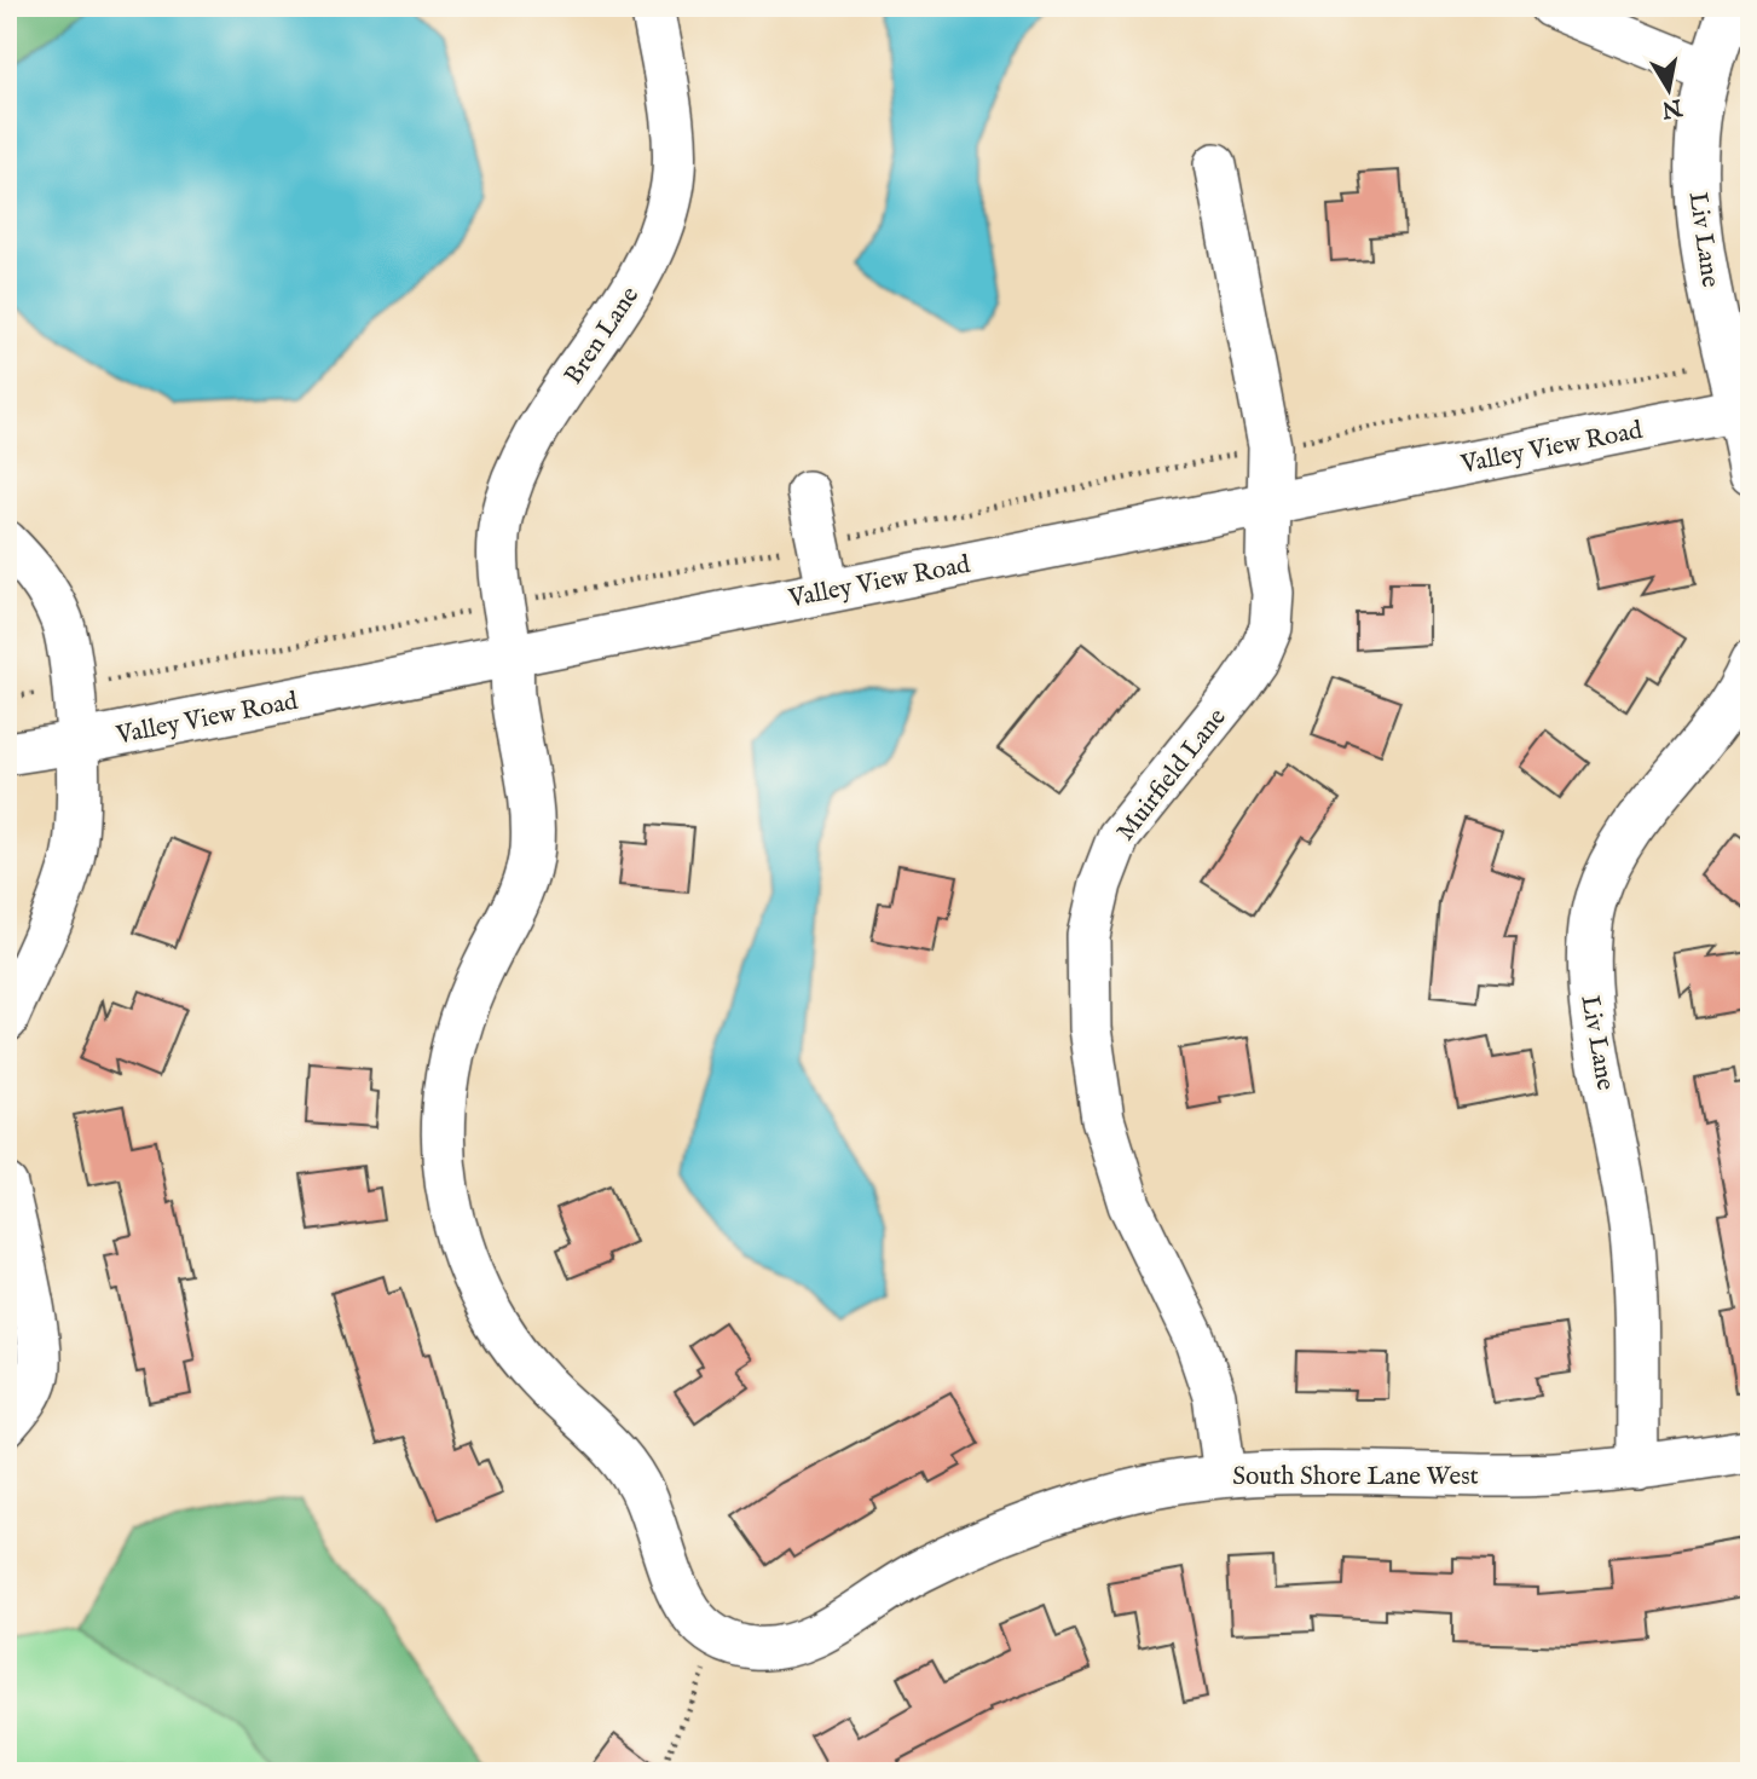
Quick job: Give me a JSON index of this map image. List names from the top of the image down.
{
  "streets": {
    "street": [
      "Liv Lane",
      "Bren Lane",
      "Valley View Road",
      "Muirfield Lane",
      "South Shore Lane West"
    ]
  },
  "crossings": [
    ["Liv Lane", "Valley View Road"],
    ["Liv Lane", "South Shore Lane West"],
    ["Bren Lane", "Valley View Road"],
    ["Bren Lane", "South Shore Lane West"],
    ["Valley View Road", "Muirfield Lane"],
    ["Valley View Road", "South Shore Lane West"],
    ["Muirfield Lane", "South Shore Lane West"]
  ],
  "north": "bottom"
}
